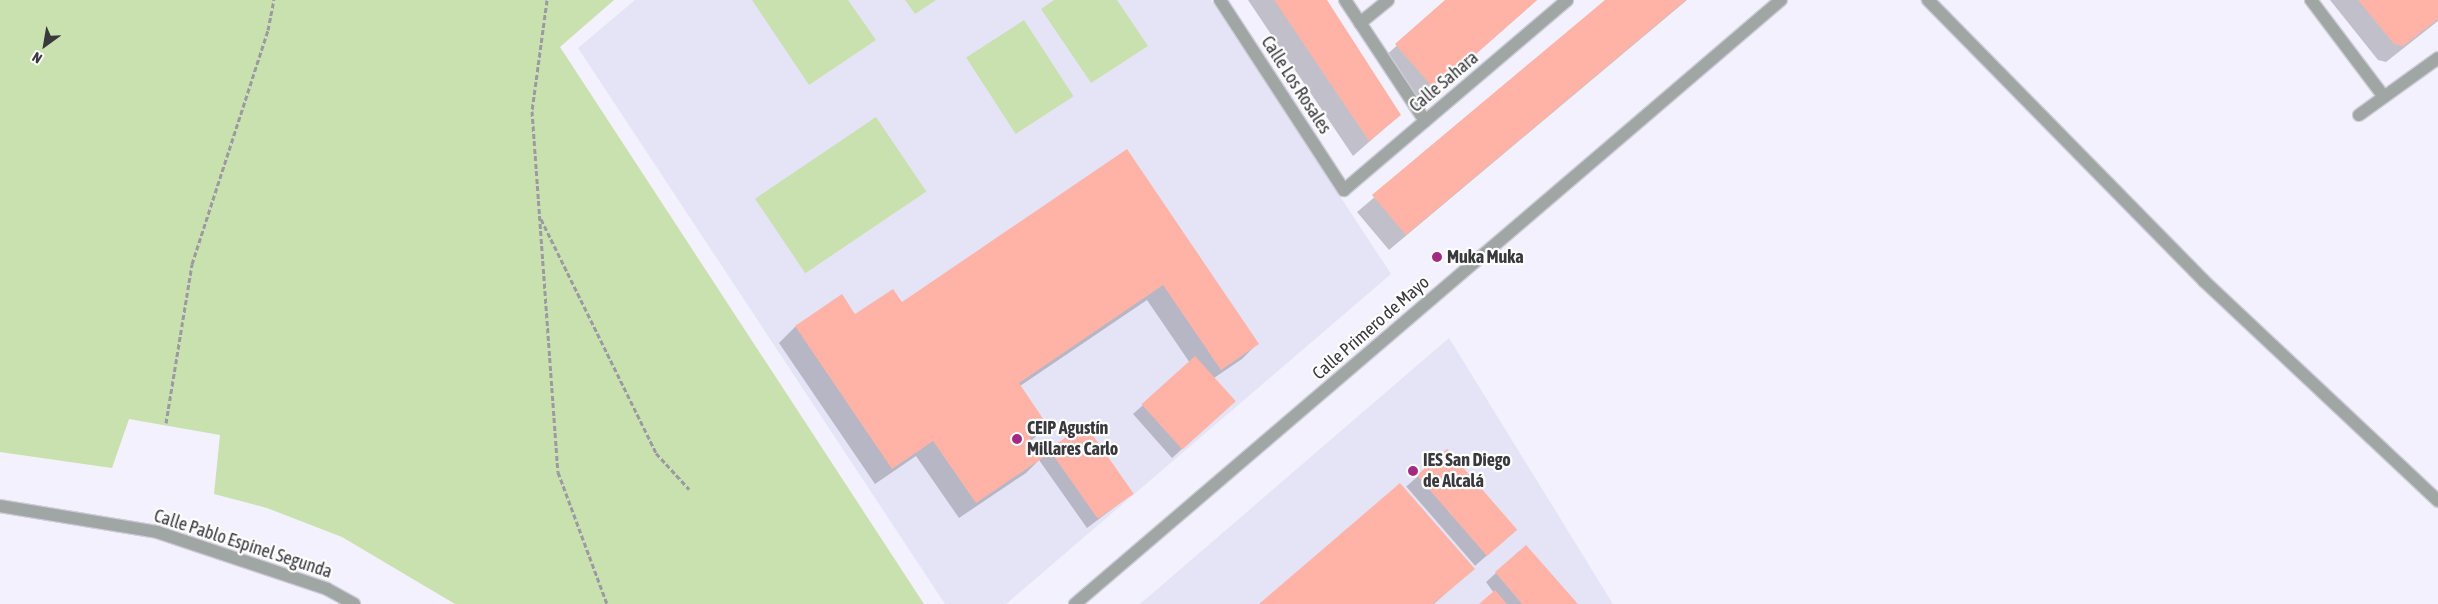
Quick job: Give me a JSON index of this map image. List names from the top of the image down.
{
  "streets": {
    "street": [
      "Calle Sahara",
      "Calle Los Rosales",
      "Calle Primero de Mayo",
      "Calle Pablo Espinel Segunda"
    ]
  },
  "crossings": [
    ["Calle Sahara", "Calle Los Rosales"]
  ],
  "places": ["Muka Muka", "CEIP Agustín Millares Carlo", "IES San Diego de Alcalá"],
  "north": "bottom left"
}
